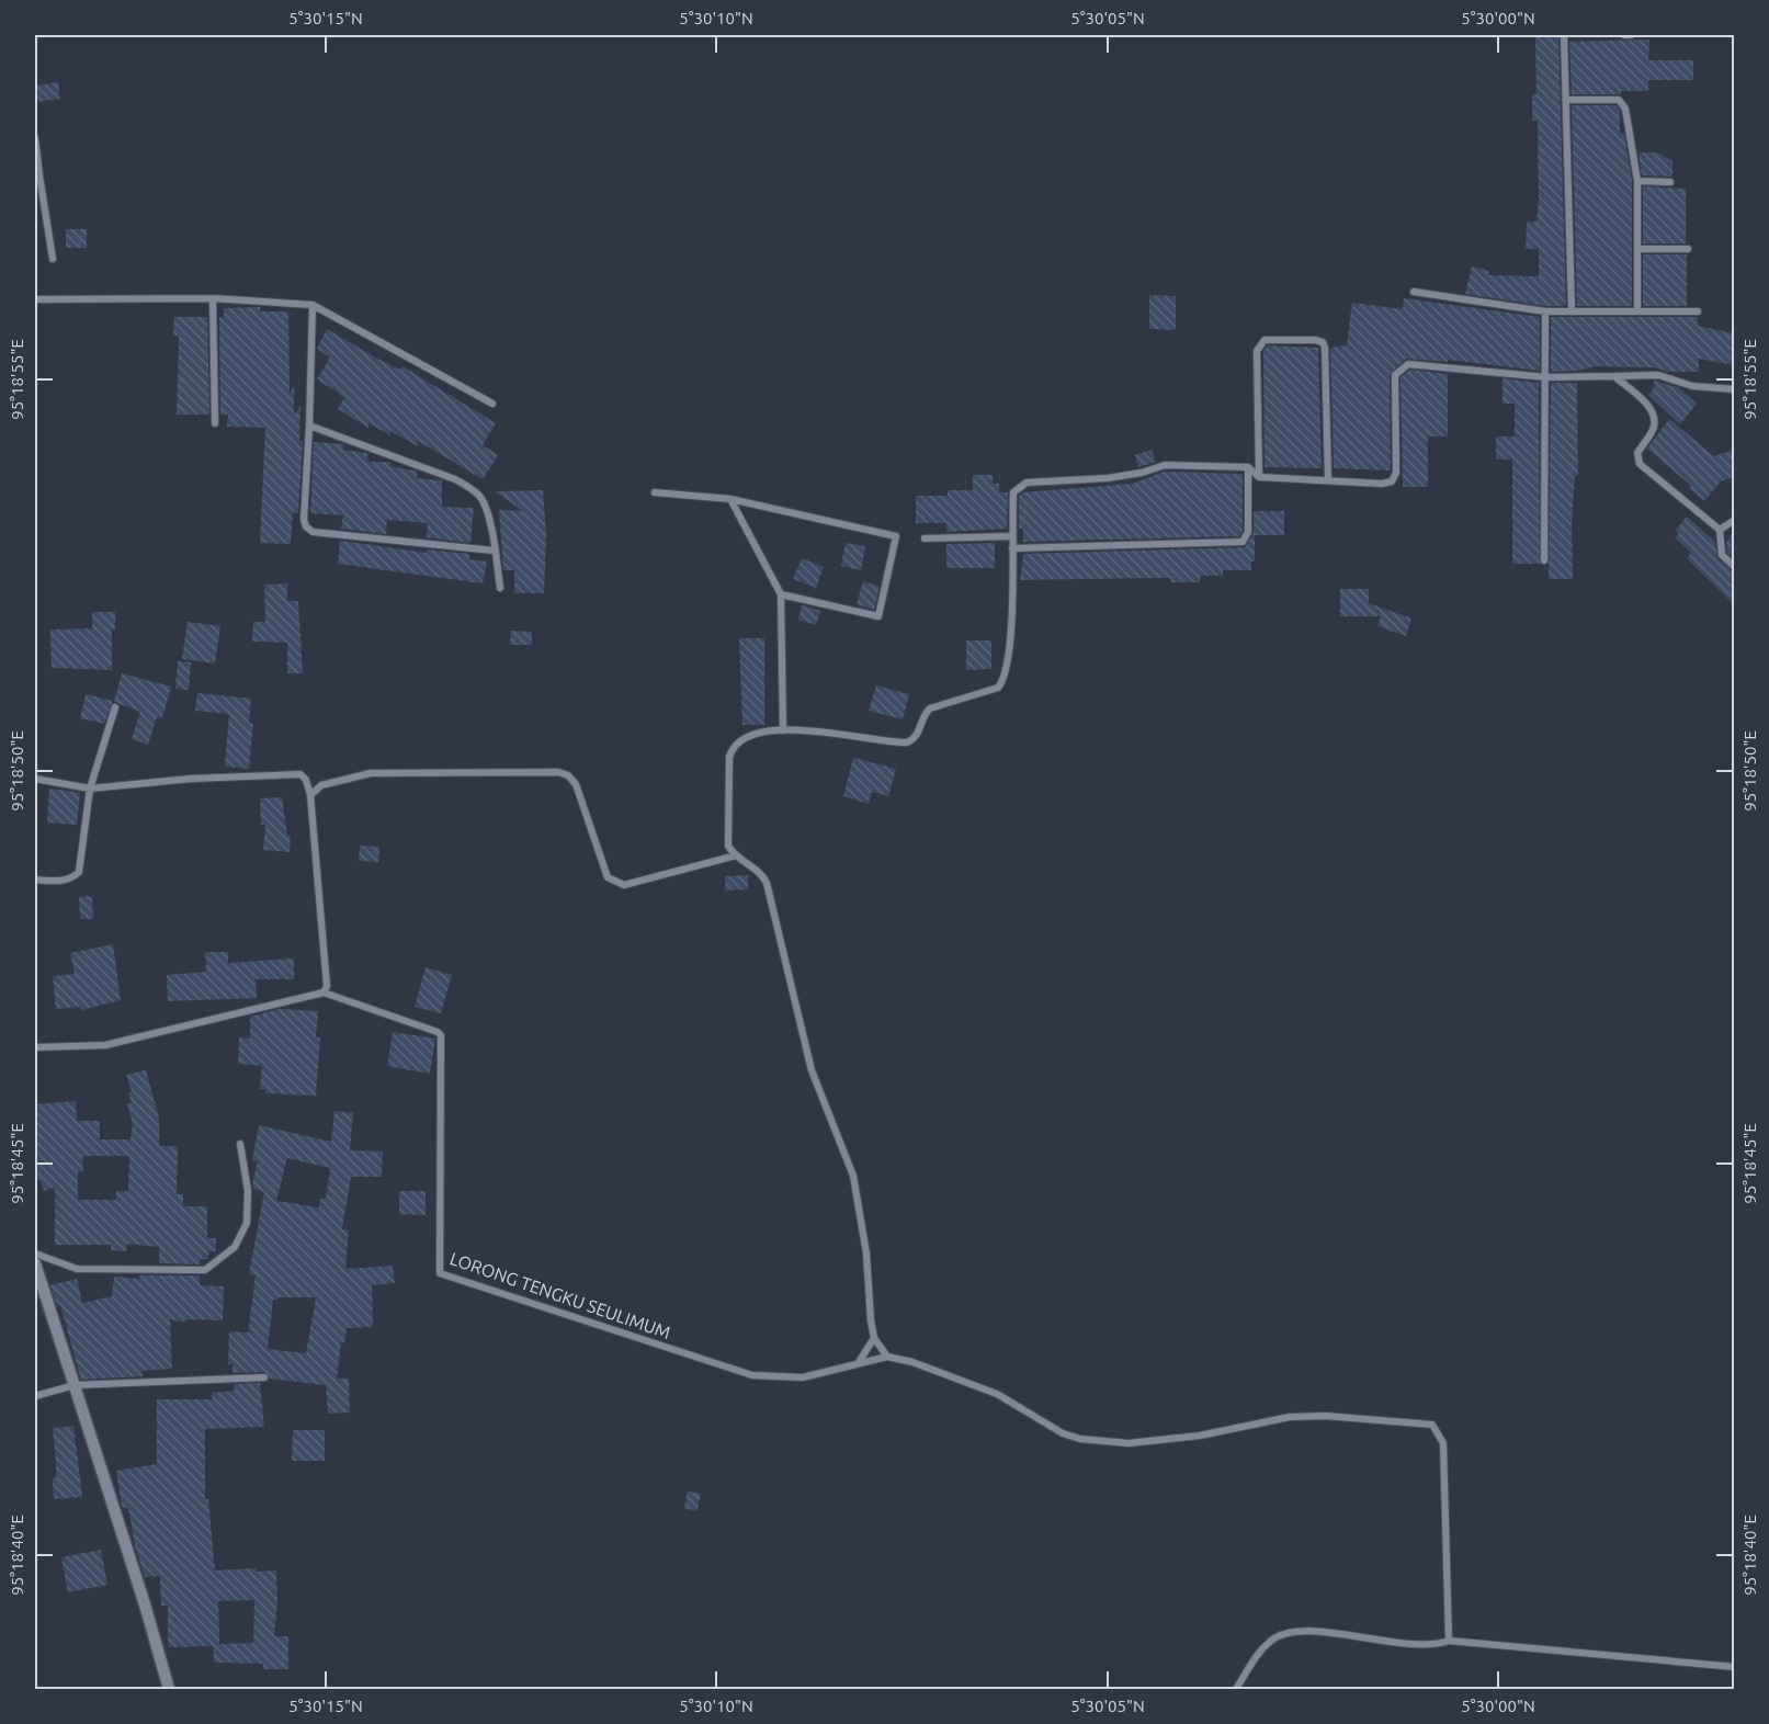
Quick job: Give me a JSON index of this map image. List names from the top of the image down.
{
  "streets": {
    "street": ["LORONG TENGKU SEULIMUM"]
  },
  "coordinates": [
    "5°30'15\"N",
    "5°30'10\"N",
    "5°30'05\"N",
    "5°30'00\"N",
    "95°18'55\"E",
    "95°18'50\"E",
    "95°18'45\"E",
    "95°18'40\"E"
  ]
}
